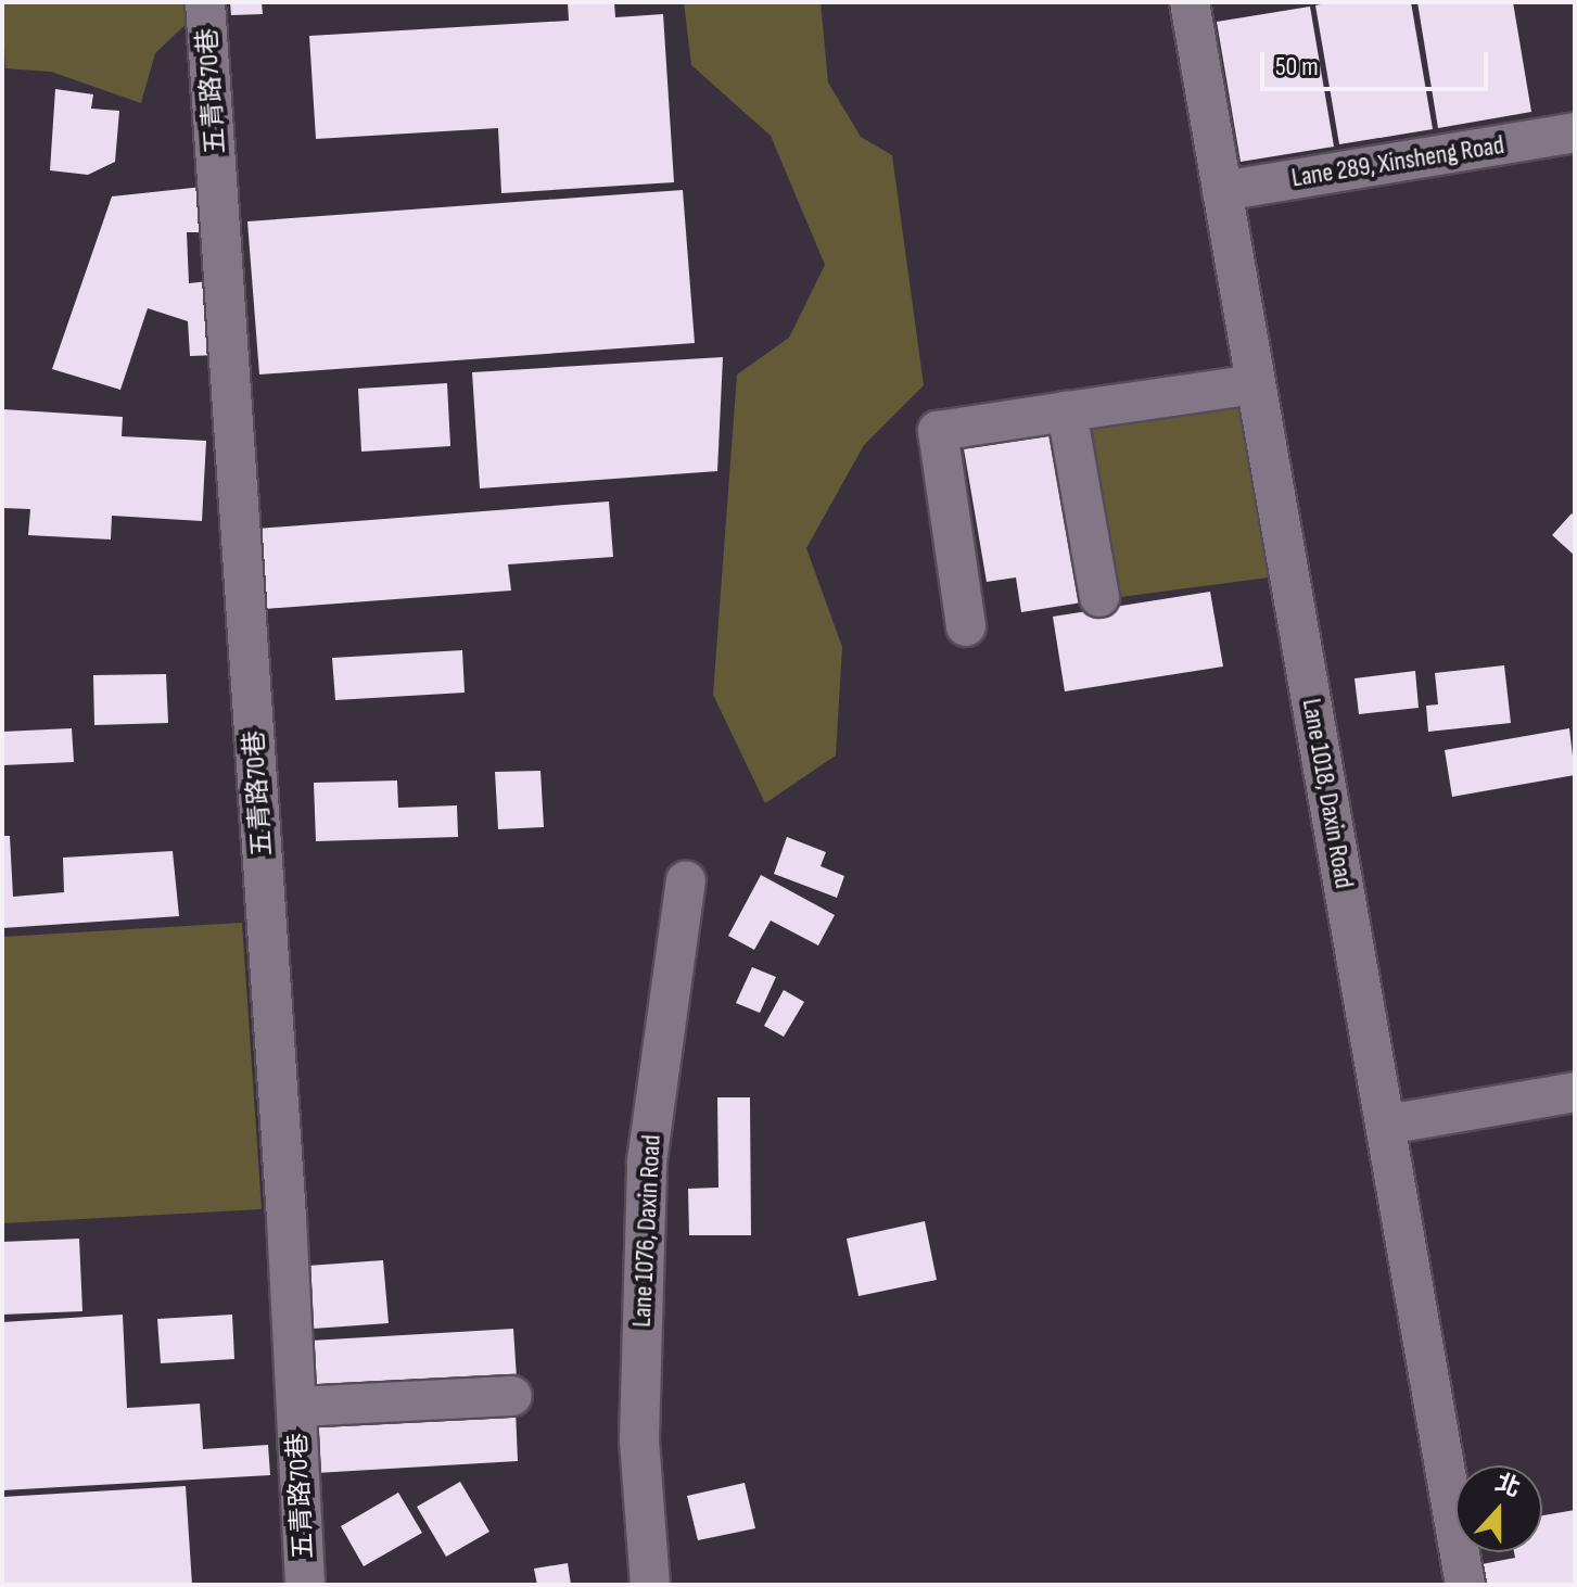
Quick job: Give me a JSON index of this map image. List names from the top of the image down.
{
  "streets": {
    "street": [
      "五青路70巷",
      "Lane 289, Xinsheng Road",
      "Lane 1018, Daxin Road",
      "Lane 1076, Daxin Road"
    ]
  },
  "crossings": [
    ["Lane 289, Xinsheng Road", "Lane 1018, Daxin Road"]
  ],
  "scale_bar": "50 m",
  "north": "top"
}
